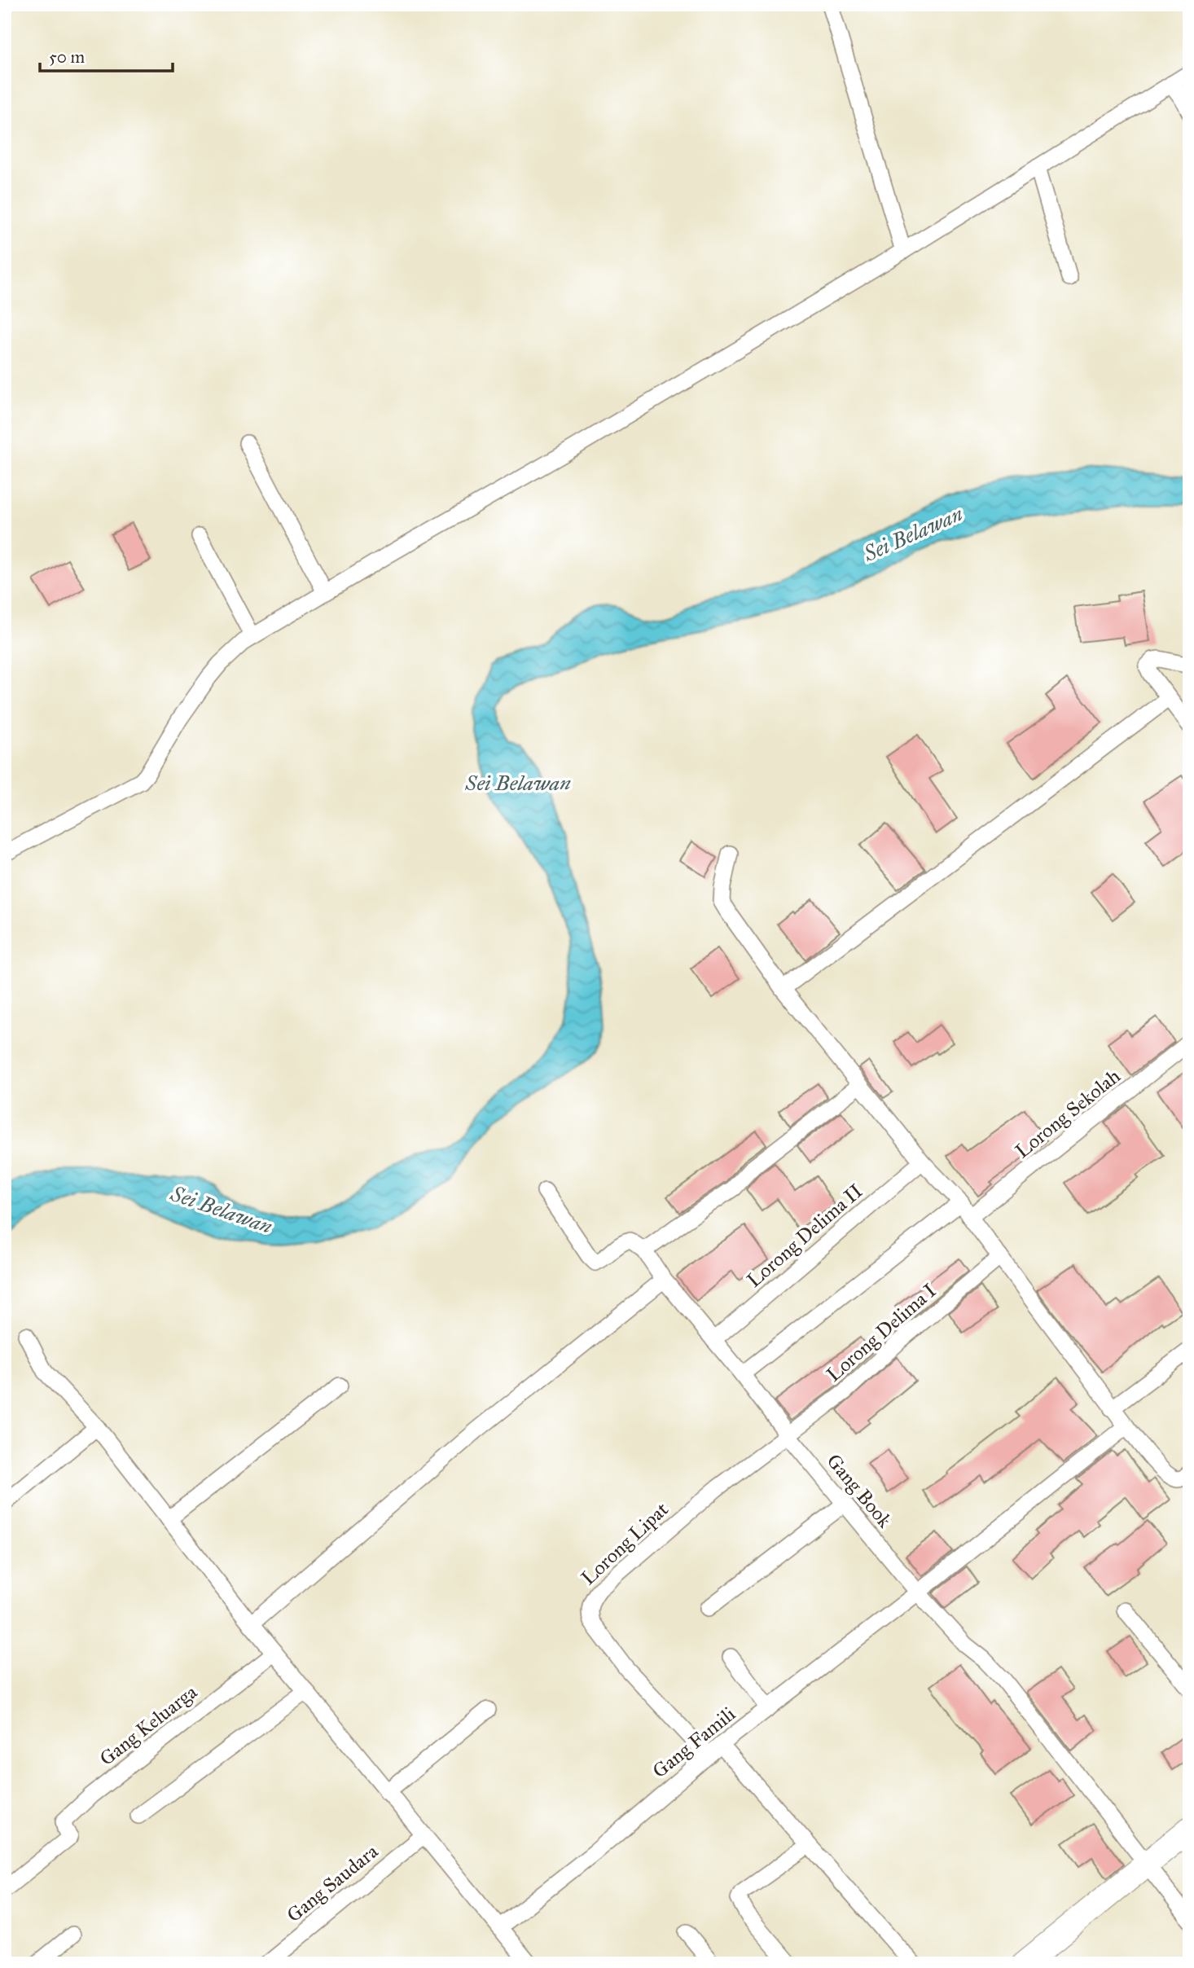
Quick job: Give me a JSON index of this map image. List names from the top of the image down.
{
  "streets": {
    "street": [
      "Lorong Sekolah",
      "Lorong Delima II",
      "Lorong Delima I",
      "Gang Book",
      "Lorong Lipat",
      "Gang Keluarga",
      "Gang Famili",
      "Gang Saudara"
    ]
  },
  "crossings": [
    ["Lorong Delima II", "Gang Book"],
    ["Lorong Delima I", "Gang Book"],
    ["Lorong Delima I", "Lorong Lipat"],
    ["Gang Book", "Lorong Lipat"],
    ["Gang Book", "Gang Famili"],
    ["Lorong Lipat", "Gang Famili"]
  ],
  "water": ["Sei Belawan"],
  "scale_bar": "50 m"
}
